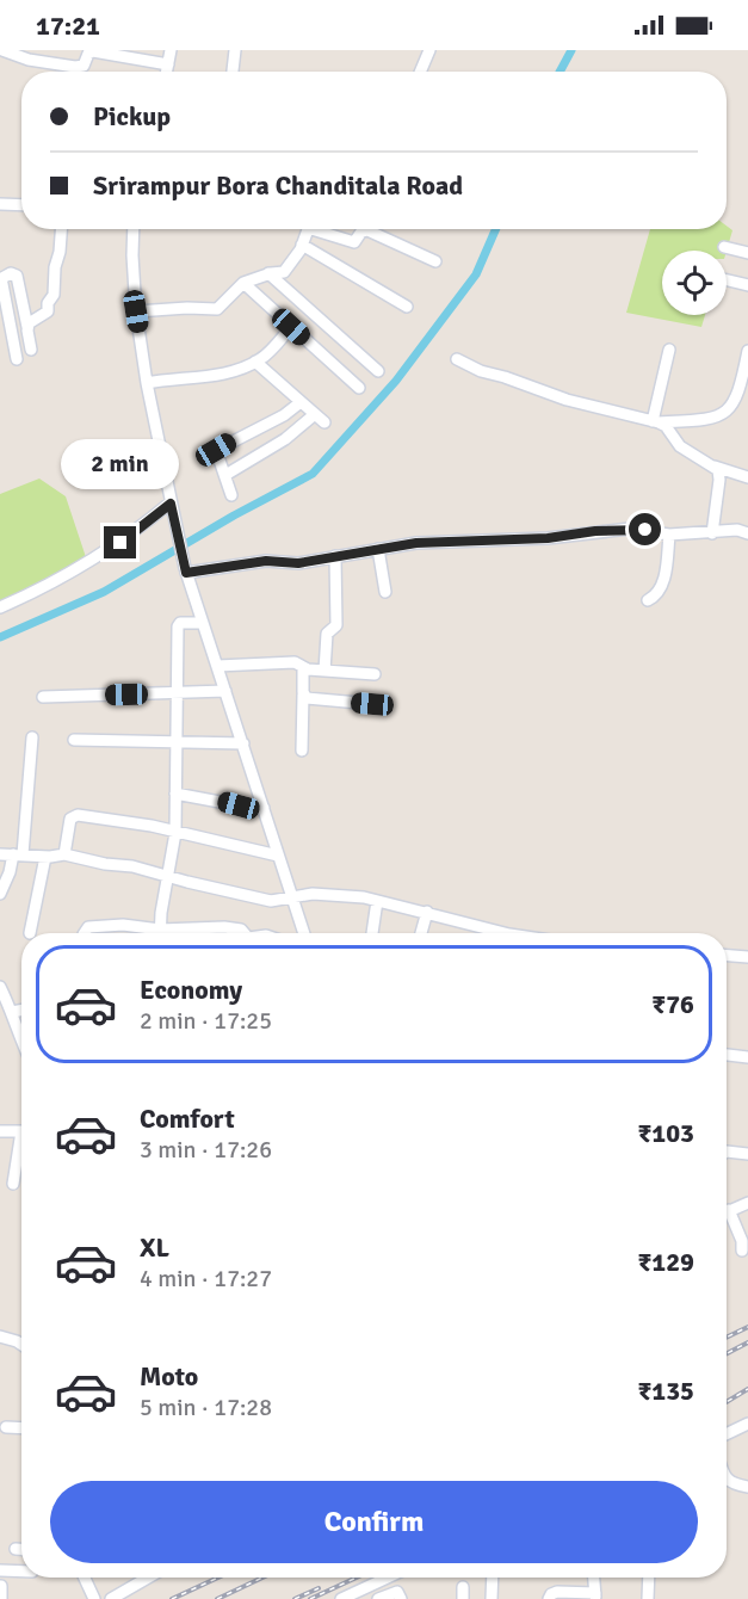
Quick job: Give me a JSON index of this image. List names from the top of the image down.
{
  "page": {
    "status": "17:21",
    "banner": ["Pickup", "Srirampur Bora Chanditala Road"],
    "bubble": "2 min",
    "list": [
      {
        "name": "Economy",
        "note": "2 min · 17:25",
        "value": "₹76"
      },
      {
        "name": "Comfort",
        "note": "3 min · 17:26",
        "value": "₹103"
      },
      {
        "name": "XL",
        "note": "4 min · 17:27",
        "value": "₹129"
      },
      {
        "name": "Moto",
        "note": "5 min · 17:28",
        "value": "₹135"
      }
    ],
    "buttons": "Confirm"
  }
}
